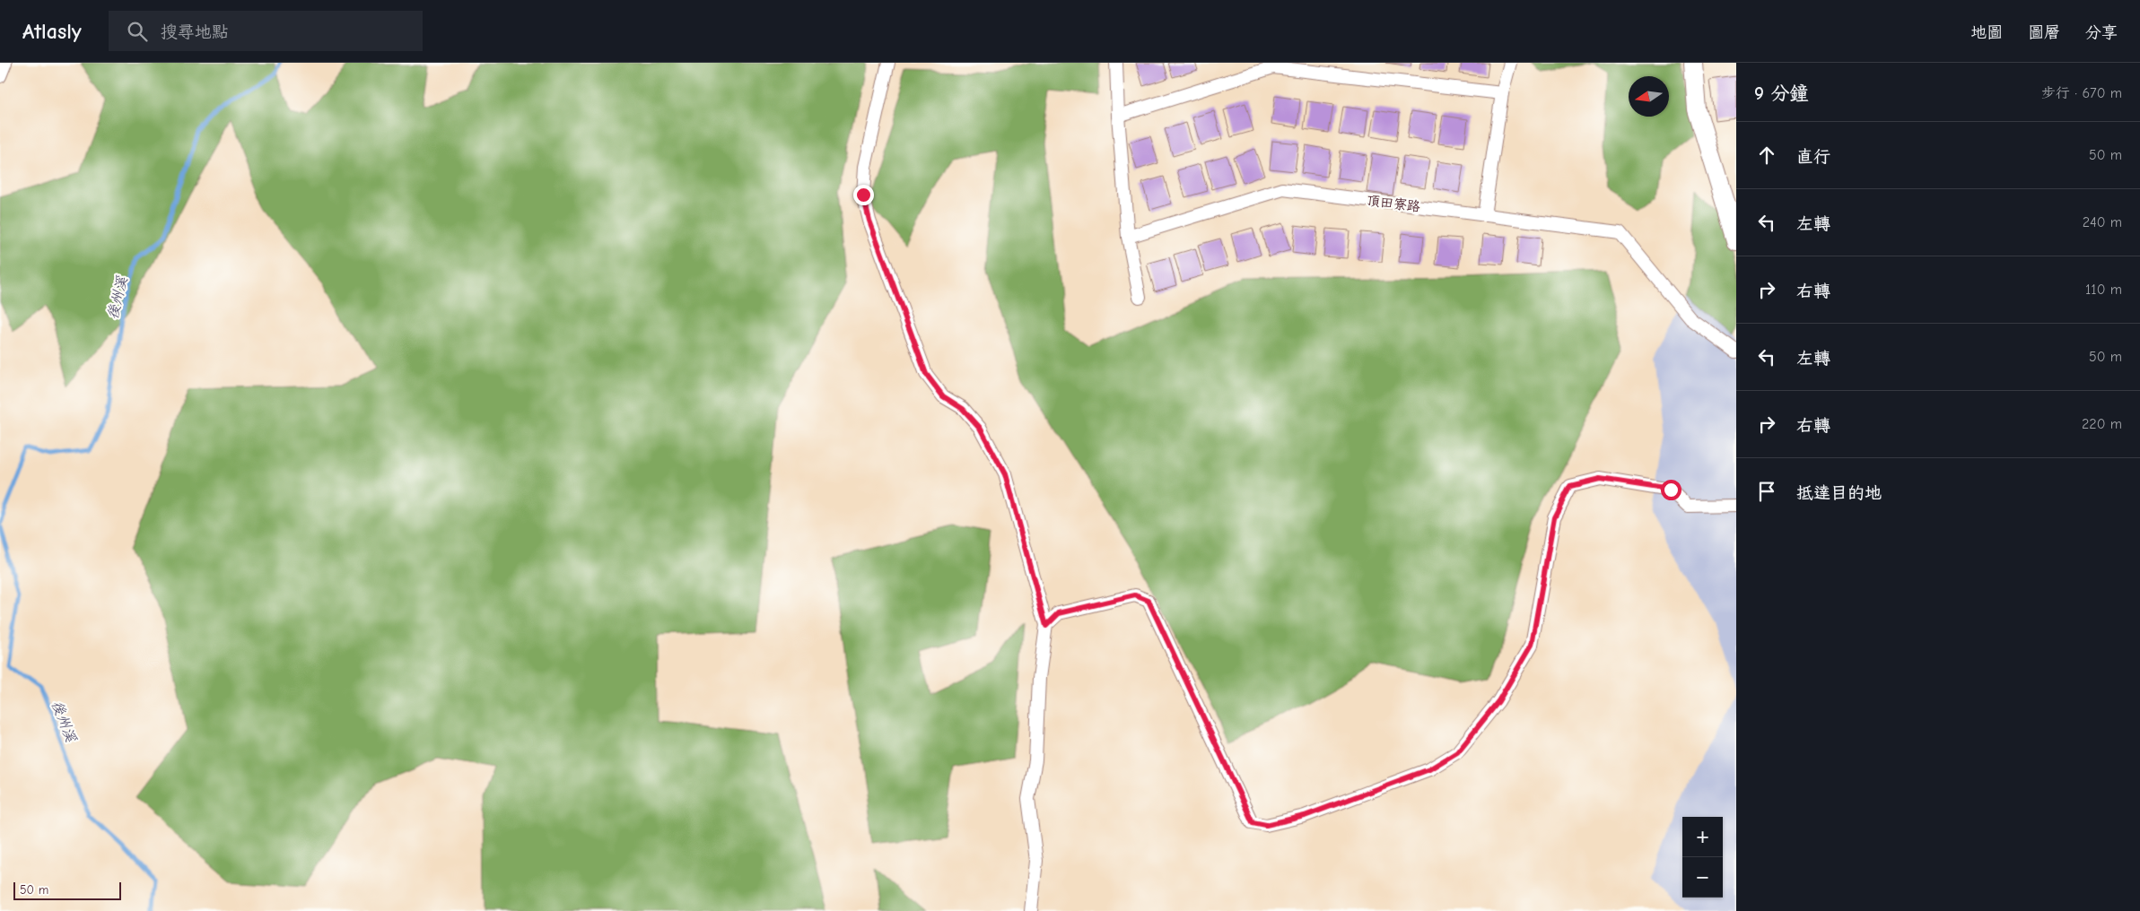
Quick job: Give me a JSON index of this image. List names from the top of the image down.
{
  "streets": {
    "street": ["頂田寮路"]
  },
  "water": ["後州溪"],
  "scale_bar": "50 m",
  "north": "left",
  "page": {
    "header": "Atlasly",
    "search": "搜尋地點",
    "nav": ["地圖", "圖層", "分享"],
    "heading": ["9 分鐘", "步行 · 670 m"],
    "list": [
      ["直行", "50 m"],
      ["左轉", "240 m"],
      ["右轉", "110 m"],
      ["左轉", "50 m"],
      ["右轉", "220 m"],
      "抵達目的地"
    ],
    "map_buttons": ["+", "−"],
    "scale": "50 m"
  }
}
